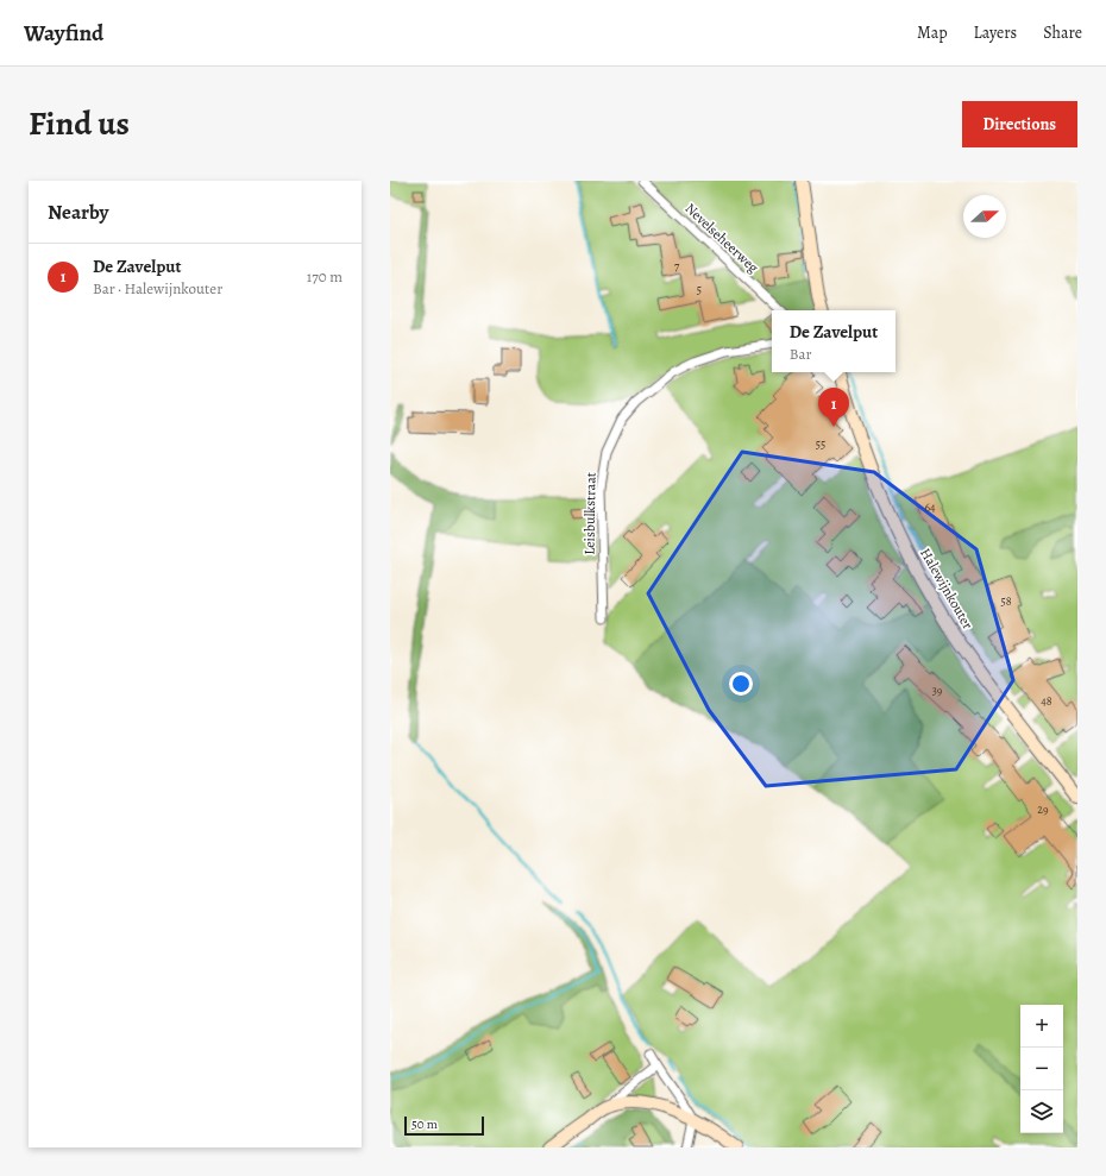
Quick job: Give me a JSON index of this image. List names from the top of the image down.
{
  "streets": {
    "street": ["Nevelseheerweg", "Leisbulkstraat", "Halewijnkouter"]
  },
  "house_numbers": [
    "7",
    "5",
    "55",
    "64",
    "58",
    "39",
    "48",
    "29"
  ],
  "scale_bar": "50 m",
  "north": "right",
  "page": {
    "header": "Wayfind",
    "nav": ["Map", "Layers", "Share"],
    "title": "Find us",
    "buttons": "Directions",
    "heading": "Nearby",
    "list": [
      {
        "mark": "1",
        "name": "De Zavelput",
        "note": "Bar · Halewijnkouter",
        "value": "170 m"
      }
    ],
    "popup": ["De Zavelput", "Bar"],
    "pins": "1",
    "map_buttons": ["+", "−"],
    "scale": "50 m"
  }
}
